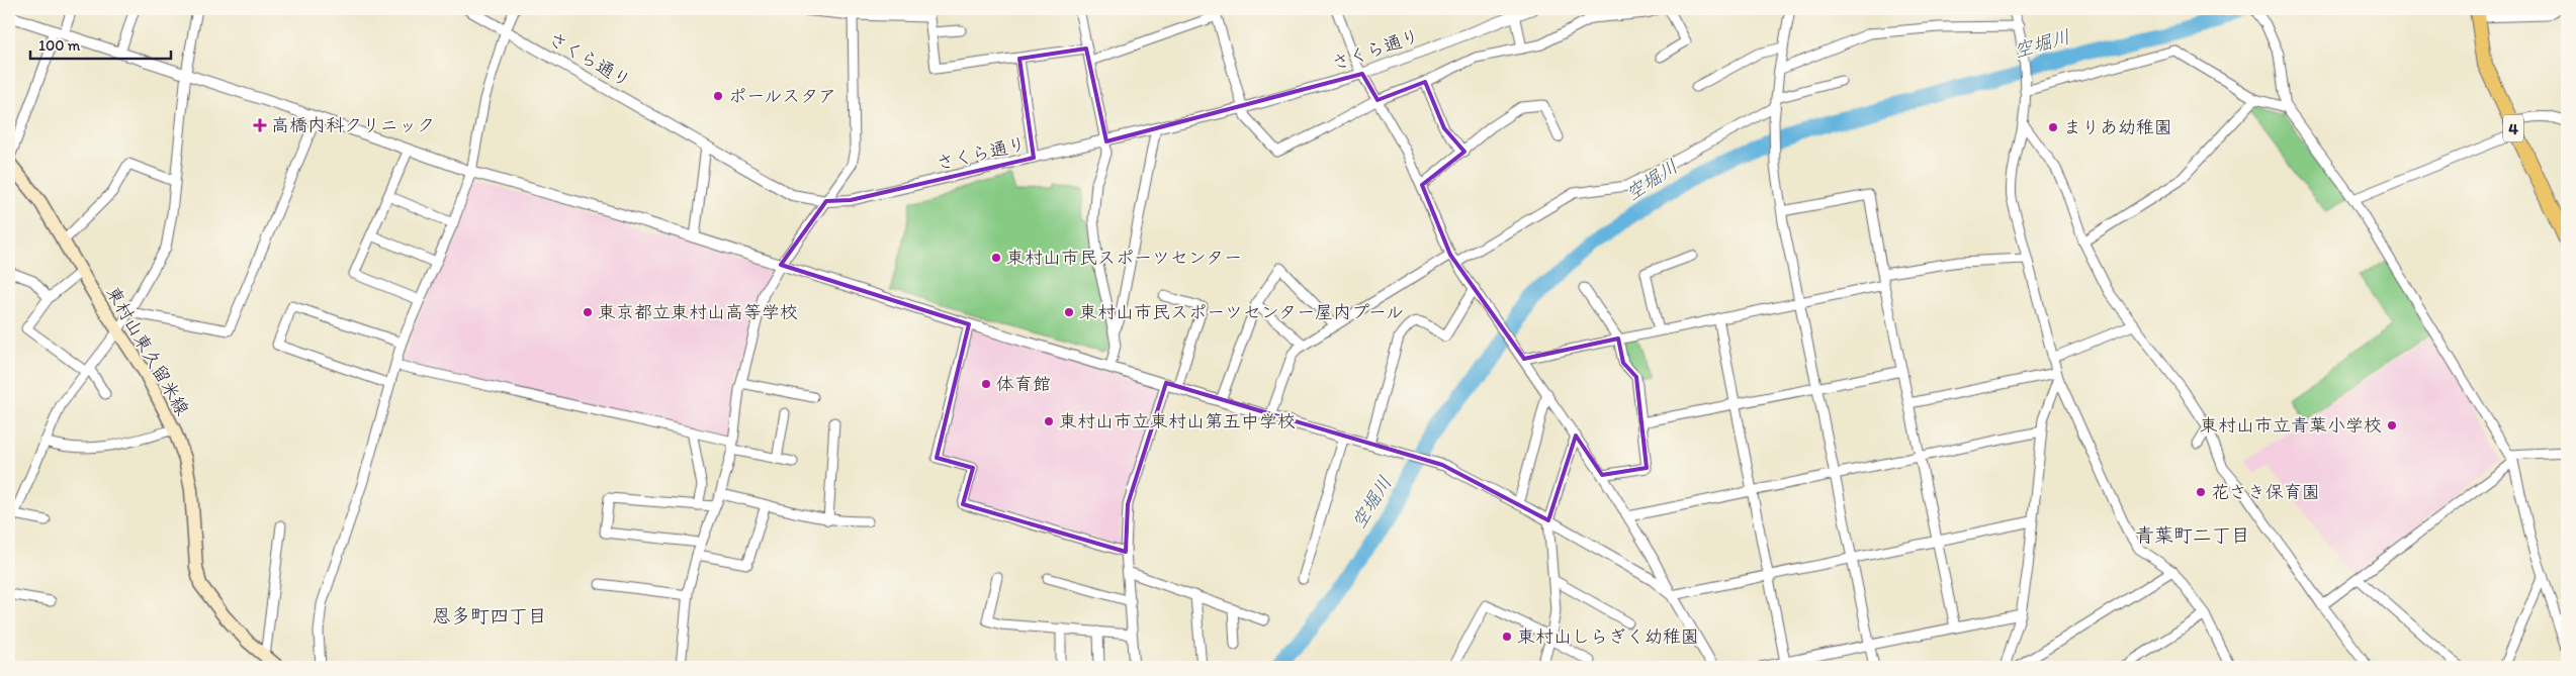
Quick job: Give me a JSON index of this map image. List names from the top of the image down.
{
  "streets": {
    "main road": ["4", "東村山東久留米線"],
    "street": ["さくら通り"]
  },
  "districts": ["青葉町二丁目", "恩多町四丁目"],
  "water": ["空堀川"],
  "places": {
    "other": [
      "ポールスタア",
      "まりあ幼稚園",
      "東村山市民スポーツセンター",
      "東京都立東村山高等学校",
      "東村山市民スポーツセンター屋内プール",
      "体育館",
      "東村山市立東村山第五中学校",
      "東村山市立青葉小学校",
      "花さき保育園",
      "東村山しらぎく幼稚園"
    ],
    "health": ["高橋内科クリニック"]
  },
  "scale_bar": "100 m"
}
